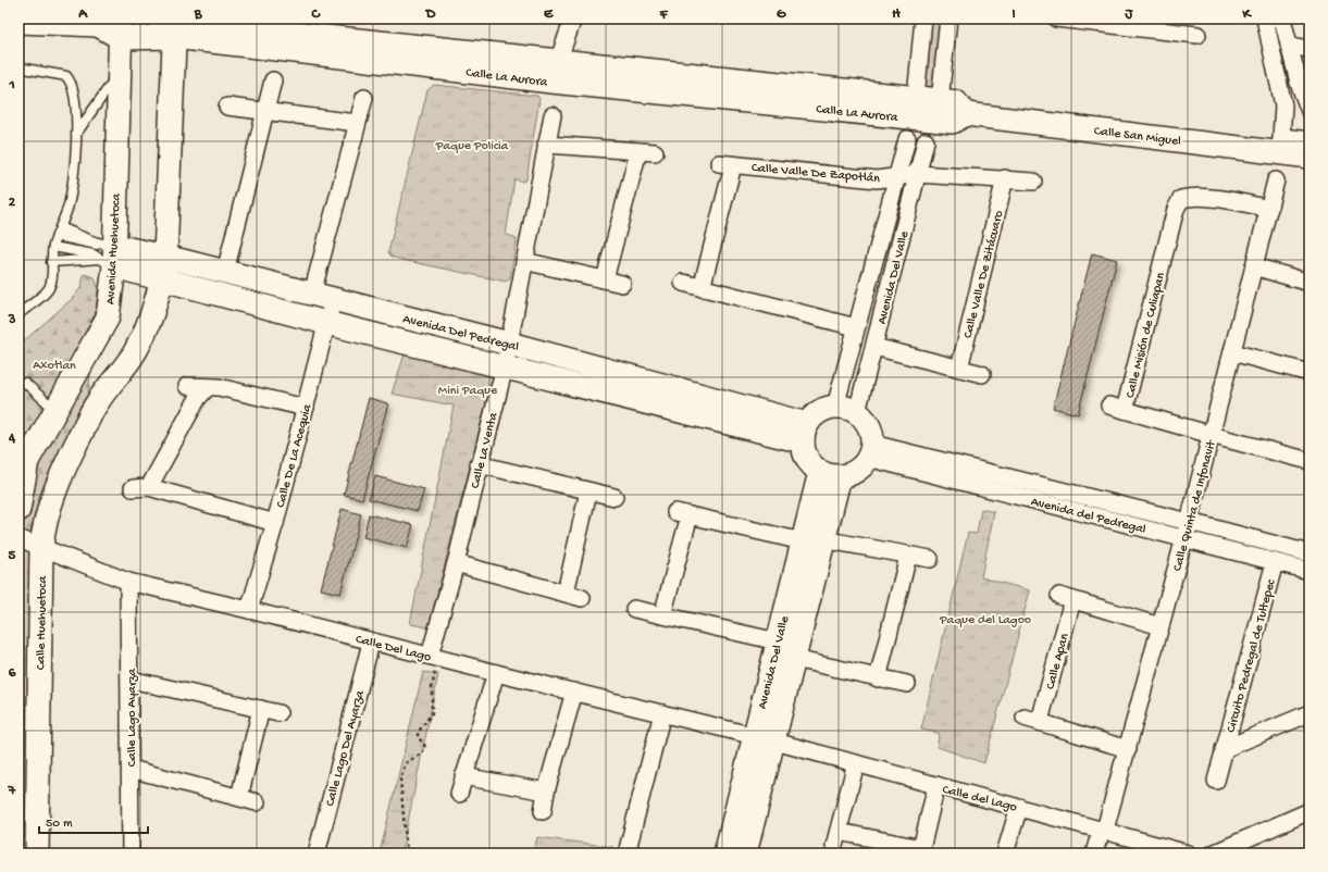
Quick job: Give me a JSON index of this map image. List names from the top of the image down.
{
  "streets": {
    "street": [
      "Calle La Aurora",
      "Calle San Miguel",
      "Calle Valle De Zapotlán",
      "Avenida Huehuetoca",
      "Calle Valle De Zitácuaro",
      "Avenida Del Valle",
      "Avenida Del Pedregal",
      "Calle Misión de Culiapan",
      "Calle La Venta",
      "Calle De La Acequia",
      "Calle Quinta de Infonavit",
      "Avenida del Pedregal",
      "Calle Huehuetoca",
      "Calle Del Lago",
      "Circuito Pedregal de Tultepec",
      "Calle Apan",
      "Calle Lago Ayarza",
      "Calle Lago Del Ayarza",
      "Calle del Lago"
    ]
  },
  "crossings": [
    ["Calle La Aurora", "Calle San Miguel"],
    ["Calle La Aurora", "Avenida Huehuetoca"],
    ["Calle Valle De Zapotlán", "Avenida Del Valle"],
    ["Avenida Huehuetoca", "Avenida Del Pedregal"],
    ["Avenida Del Valle", "Avenida Del Pedregal"],
    ["Avenida Del Valle", "Avenida del Pedregal"],
    ["Avenida Del Valle", "Calle Del Lago"],
    ["Avenida Del Valle", "Calle del Lago"],
    ["Avenida Del Pedregal", "Calle La Venta"],
    ["Avenida Del Pedregal", "Calle De La Acequia"],
    ["Avenida Del Pedregal", "Avenida del Pedregal"],
    ["Avenida Del Pedregal", "Calle Huehuetoca"],
    ["Calle Misión de Culiapan", "Calle Quinta de Infonavit"],
    ["Calle La Venta", "Calle Del Lago"],
    ["Calle De La Acequia", "Calle Del Lago"],
    ["Calle Quinta de Infonavit", "Avenida del Pedregal"],
    ["Calle Quinta de Infonavit", "Calle Apan"],
    ["Calle Quinta de Infonavit", "Calle del Lago"],
    ["Avenida del Pedregal", "Circuito Pedregal de Tultepec"],
    ["Calle Huehuetoca", "Calle Del Lago"],
    ["Calle Del Lago", "Calle Lago Ayarza"],
    ["Calle Del Lago", "Calle Lago Del Ayarza"],
    ["Calle Del Lago", "Calle del Lago"]
  ],
  "parks": [
    "Paque Policia",
    "Axotlan",
    "Mini Paque",
    "Paque del Lagoo"
  ],
  "scale_bar": "50 m",
  "grid": {
    "columns": [
      "A",
      "B",
      "C",
      "D",
      "E",
      "F",
      "G",
      "H",
      "I",
      "J",
      "K"
    ],
    "rows": [
      "1",
      "2",
      "3",
      "4",
      "5",
      "6",
      "7"
    ]
  }
}
